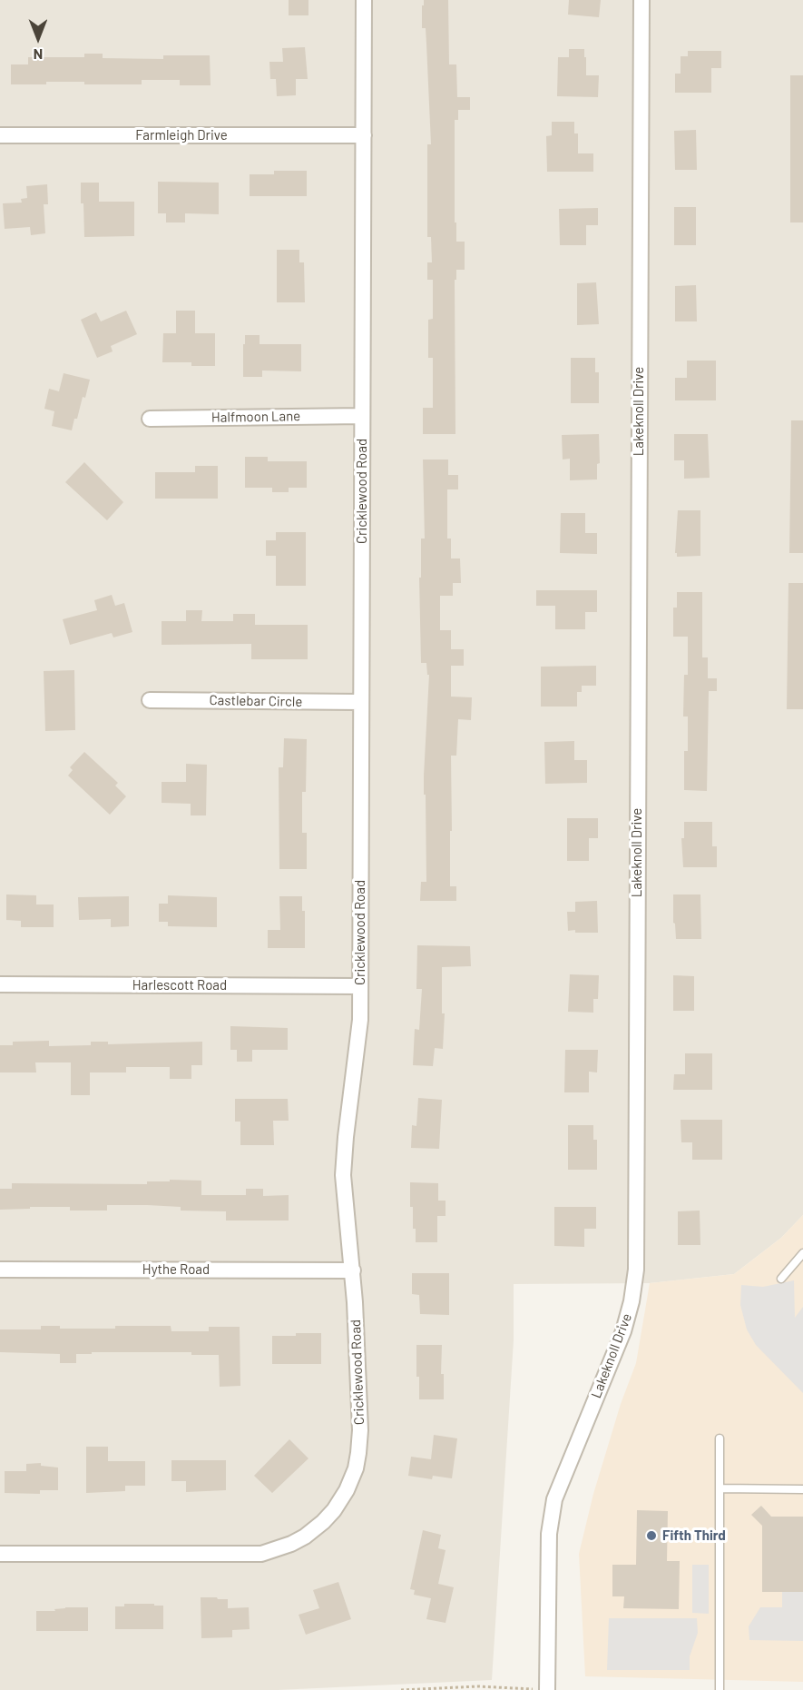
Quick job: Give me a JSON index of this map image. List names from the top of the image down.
{
  "streets": {
    "street": [
      "Farmleigh Drive",
      "Lakeknoll Drive",
      "Halfmoon Lane",
      "Cricklewood Road",
      "Castlebar Circle",
      "Harlescott Road",
      "Hythe Road"
    ]
  },
  "crossings": [
    ["Farmleigh Drive", "Cricklewood Road"],
    ["Halfmoon Lane", "Cricklewood Road"],
    ["Cricklewood Road", "Castlebar Circle"],
    ["Cricklewood Road", "Harlescott Road"],
    ["Cricklewood Road", "Hythe Road"]
  ],
  "places": ["Fifth Third"],
  "north": "bottom"
}
